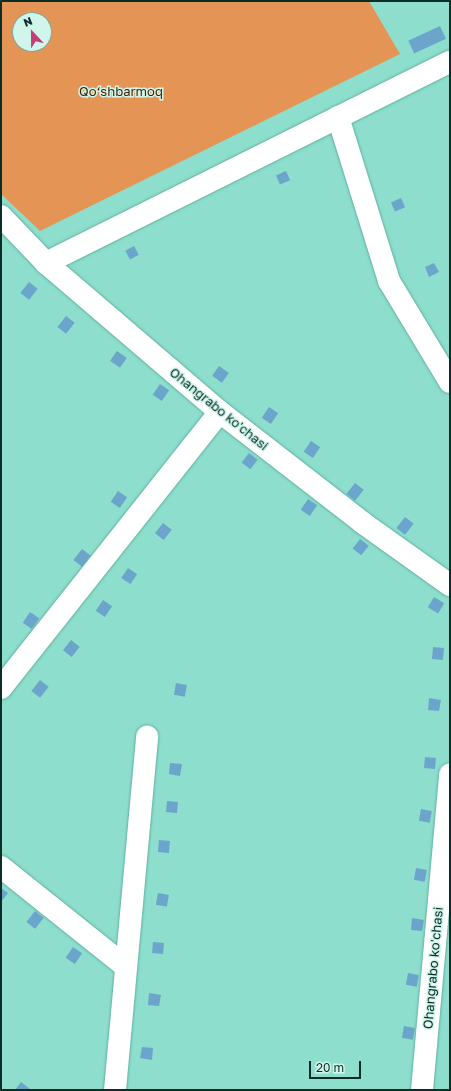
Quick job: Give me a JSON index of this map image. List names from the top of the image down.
{
  "streets": {
    "street": ["Ohangrabo ko'chasi"]
  },
  "parks": ["Qo‘shbarmoq"],
  "scale_bar": "20 m",
  "north": "top"
}
